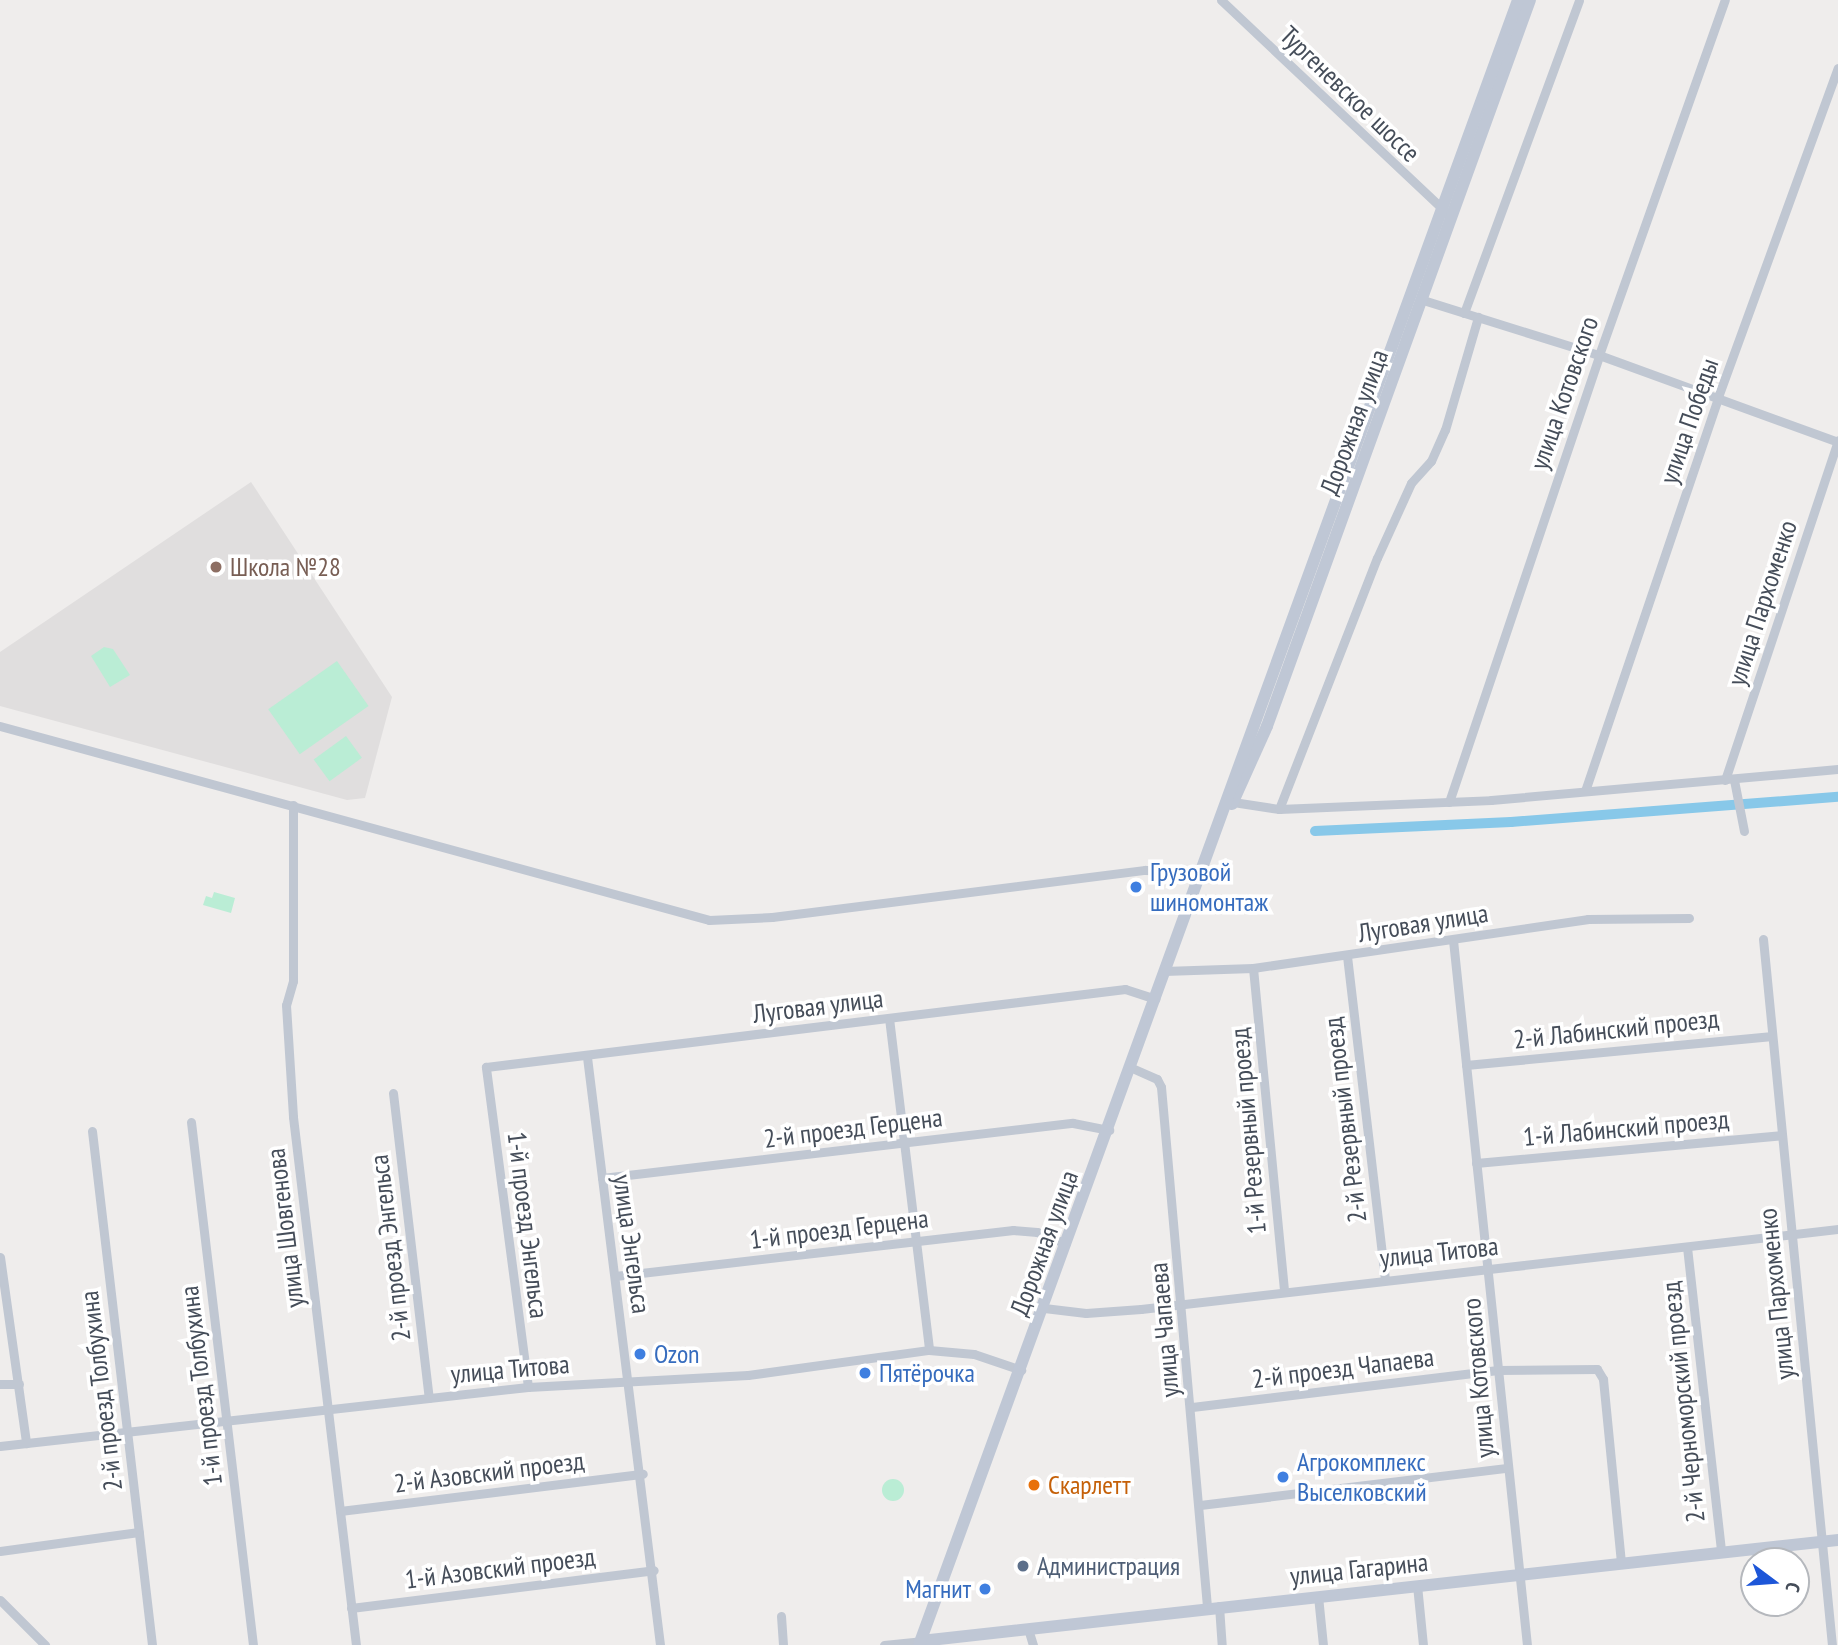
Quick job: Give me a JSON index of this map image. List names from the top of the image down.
{
  "streets": {
    "main road": ["Дорожная улица", "улица Гагарина"],
    "street": [
      "Тургеневское шоссе",
      "улица Котовского",
      "улица Победы",
      "улица Пархоменко",
      "Луговая улица",
      "2-й Лабинский проезд",
      "2-й Резервный проезд",
      "2-й проезд Герцена",
      "1-й Лабинский проезд",
      "1-й Резервный проезд",
      "1-й проезд Энгельса",
      "улица Шовгенова",
      "1-й проезд Герцена",
      "улица Энгельса",
      "2-й проезд Энгельса",
      "улица Титова",
      "улица Чапаева",
      "2-й проезд Чапаева",
      "1-й проезд Толбухина",
      "2-й проезд Толбухина",
      "2-й Черноморский проезд",
      "2-й Азовский проезд",
      "1-й Азовский проезд"
    ]
  },
  "crossings": [
    ["Тургеневское шоссе", "Дорожная улица"],
    ["улица Котовского", "Луговая улица"],
    ["улица Котовского", "2-й Лабинский проезд"],
    ["улица Котовского", "1-й Лабинский проезд"],
    ["улица Котовского", "улица Титова"],
    ["улица Котовского", "2-й проезд Чапаева"],
    ["улица Котовского", "улица Гагарина"],
    ["Дорожная улица", "Луговая улица"],
    ["Дорожная улица", "2-й проезд Герцена"],
    ["Дорожная улица", "1-й проезд Герцена"],
    ["Дорожная улица", "улица Титова"],
    ["Дорожная улица", "улица Чапаева"],
    ["Дорожная улица", "улица Гагарина"],
    ["улица Пархоменко", "2-й Лабинский проезд"],
    ["улица Пархоменко", "1-й Лабинский проезд"],
    ["улица Пархоменко", "улица Титова"],
    ["улица Пархоменко", "улица Гагарина"],
    ["Луговая улица", "2-й Резервный проезд"],
    ["Луговая улица", "1-й Резервный проезд"],
    ["Луговая улица", "1-й проезд Энгельса"],
    ["Луговая улица", "улица Энгельса"],
    ["2-й Резервный проезд", "улица Титова"],
    ["2-й проезд Герцена", "улица Энгельса"],
    ["1-й Резервный проезд", "улица Титова"],
    ["1-й проезд Энгельса", "улица Титова"],
    ["улица Шовгенова", "улица Титова"],
    ["улица Шовгенова", "2-й Азовский проезд"],
    ["улица Шовгенова", "1-й Азовский проезд"],
    ["1-й проезд Герцена", "улица Энгельса"],
    ["улица Энгельса", "улица Титова"],
    ["улица Энгельса", "2-й Азовский проезд"],
    ["улица Энгельса", "1-й Азовский проезд"],
    ["2-й проезд Энгельса", "улица Титова"],
    ["улица Титова", "улица Чапаева"],
    ["улица Титова", "1-й проезд Толбухина"],
    ["улица Титова", "2-й проезд Толбухина"],
    ["улица Титова", "2-й Черноморский проезд"],
    ["улица Чапаева", "2-й проезд Чапаева"],
    ["улица Чапаева", "улица Гагарина"],
    ["2-й проезд Чапаева", "улица Гагарина"],
    ["2-й Черноморский проезд", "улица Гагарина"]
  ],
  "places": [
    "Школа №28",
    "Грузовой шиномонтаж",
    "Ozon",
    "Пятёрочка",
    "Агрокомплекс Выселковский",
    "Скарлетт",
    "Администрация",
    "Магнит"
  ],
  "north": "right"
}
